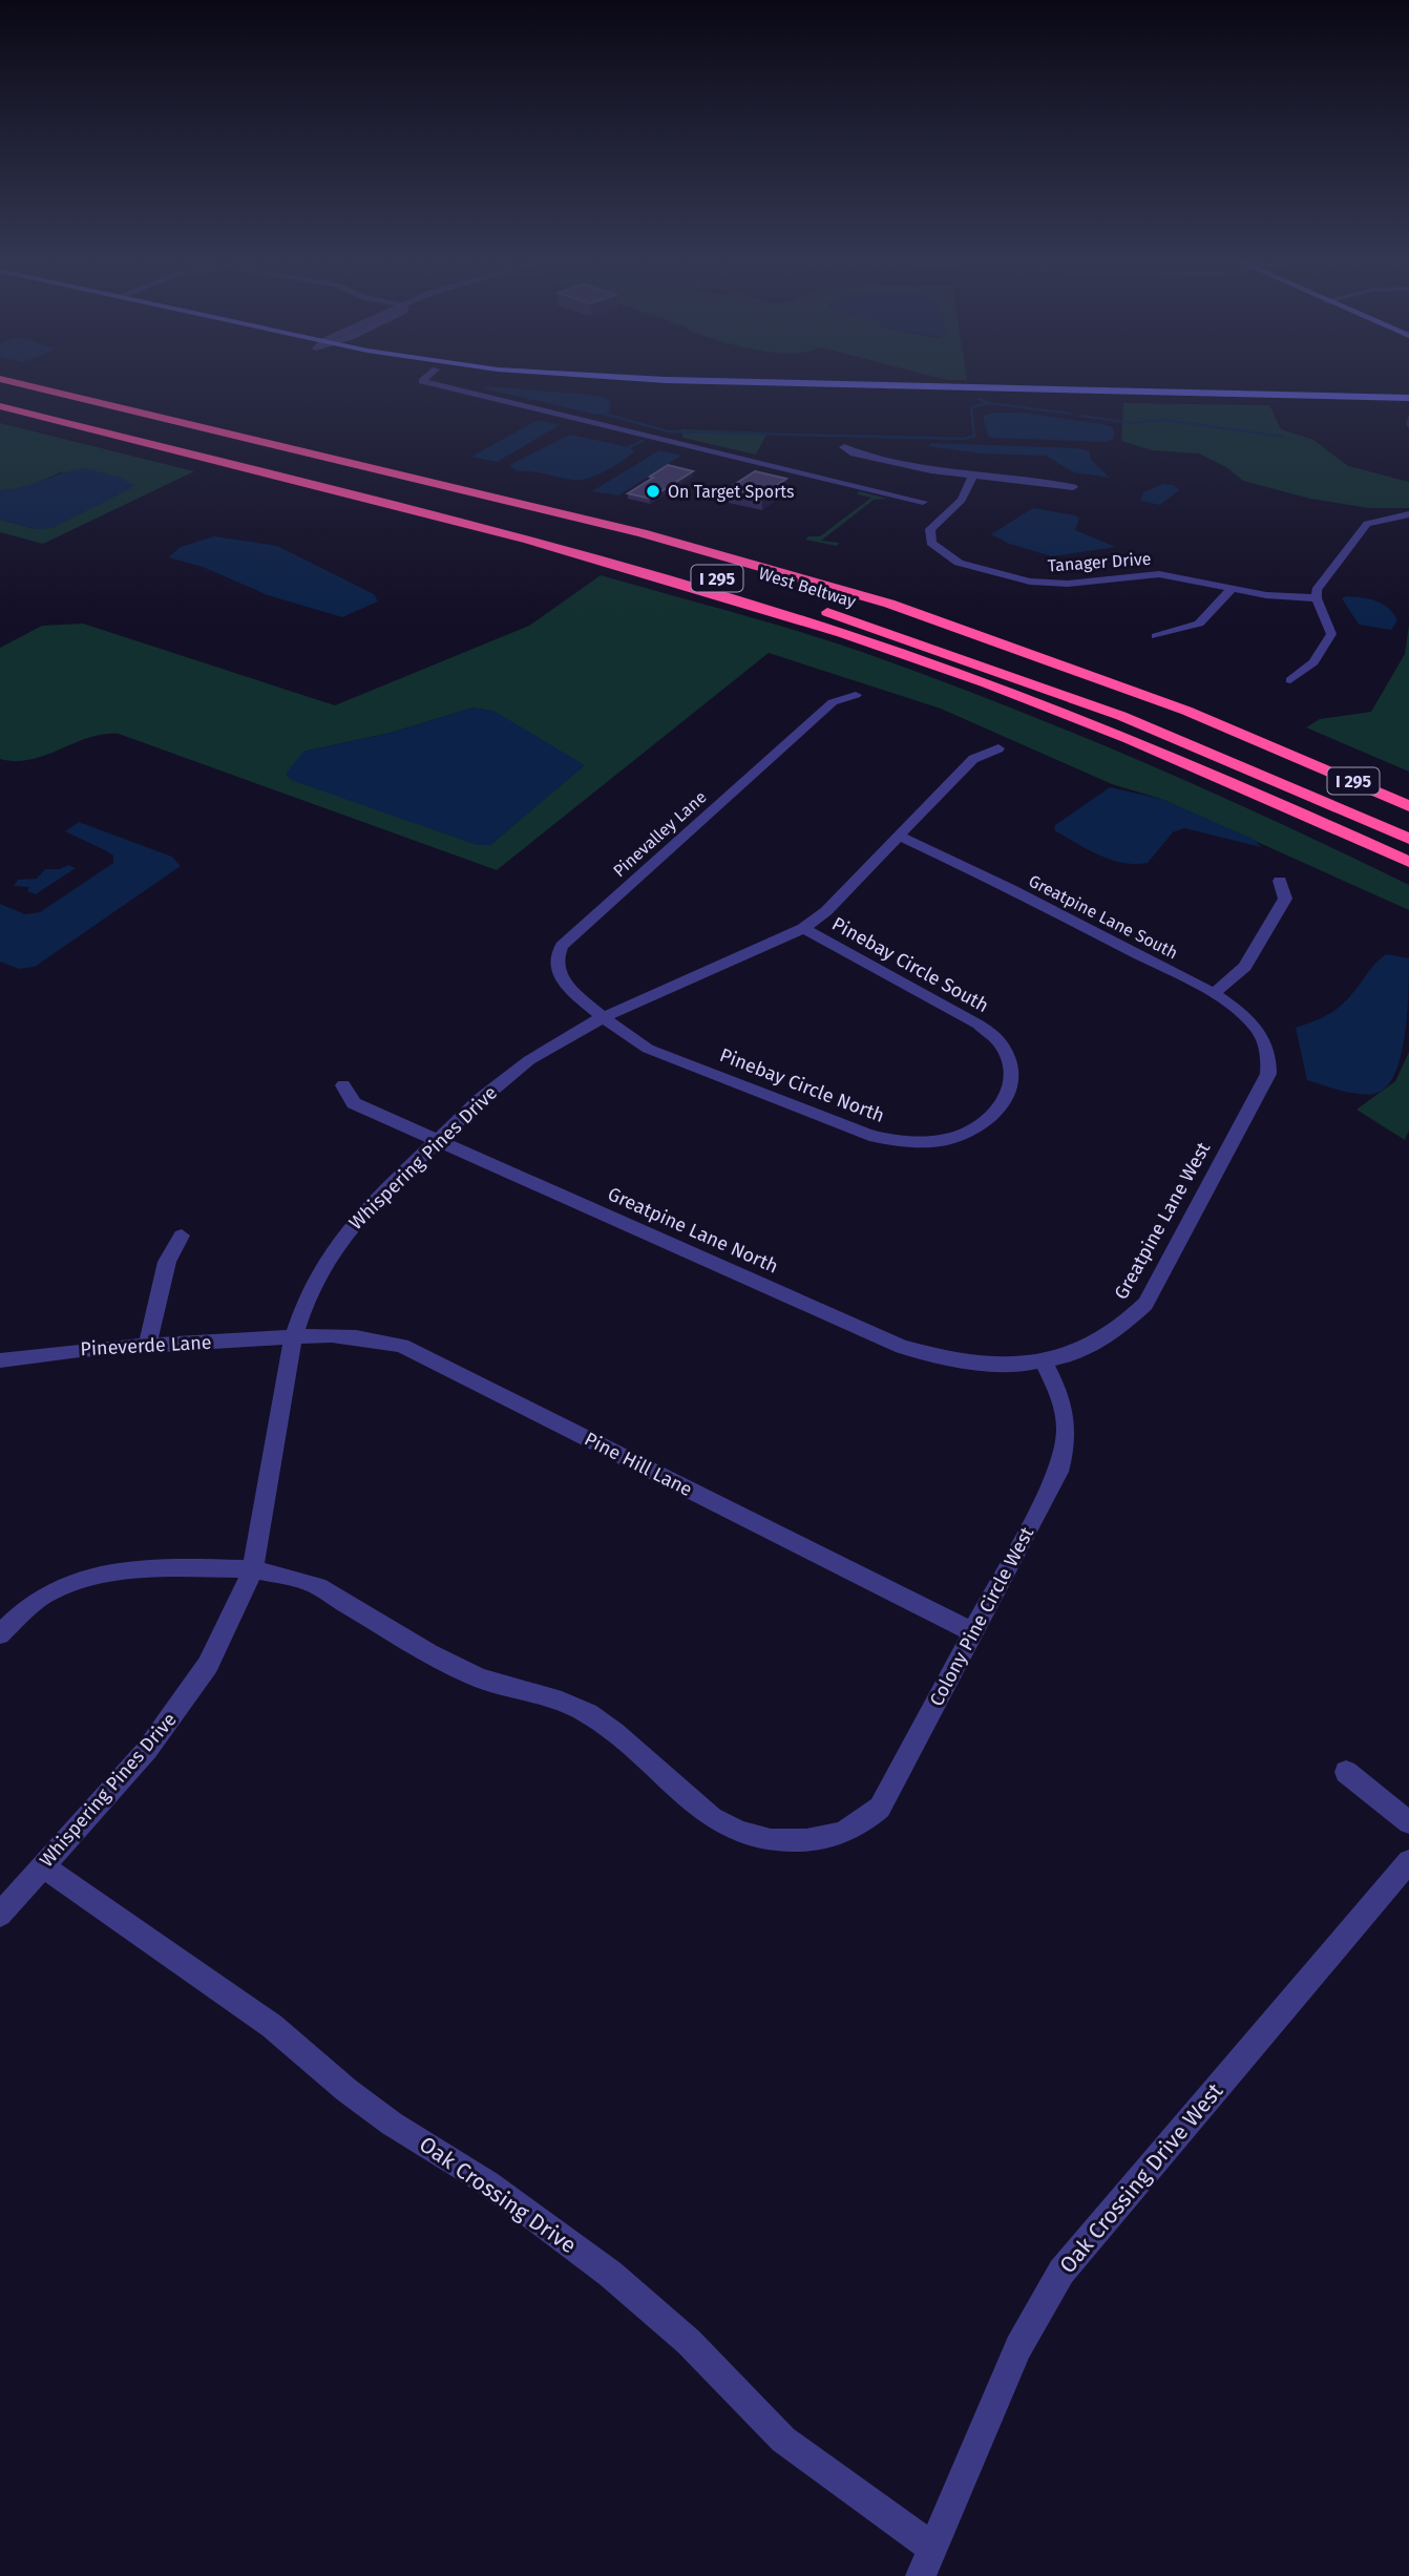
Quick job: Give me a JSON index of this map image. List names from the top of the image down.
{
  "streets": {
    "highway": ["I 295", "West Beltway"],
    "street": [
      "Tanager Drive",
      "Pinevalley Lane",
      "Greatpine Lane South",
      "Pinebay Circle South",
      "Pinebay Circle North",
      "Whispering Pines Drive",
      "Greatpine Lane West",
      "Greatpine Lane North",
      "Pineverde Lane",
      "Pine Hill Lane",
      "Colony Pine Circle West",
      "Oak Crossing Drive West",
      "Oak Crossing Drive"
    ]
  },
  "crossings": [
    ["Pinevalley Lane", "Pinebay Circle North"],
    ["Pinevalley Lane", "Whispering Pines Drive"],
    ["Greatpine Lane South", "Whispering Pines Drive"],
    ["Greatpine Lane South", "Greatpine Lane West"],
    ["Pinebay Circle South", "Pinebay Circle North"],
    ["Pinebay Circle South", "Whispering Pines Drive"],
    ["Pinebay Circle North", "Whispering Pines Drive"],
    ["Whispering Pines Drive", "Greatpine Lane North"],
    ["Whispering Pines Drive", "Pineverde Lane"],
    ["Whispering Pines Drive", "Pine Hill Lane"],
    ["Whispering Pines Drive", "Colony Pine Circle West"],
    ["Whispering Pines Drive", "Oak Crossing Drive"],
    ["Greatpine Lane West", "Greatpine Lane North"],
    ["Greatpine Lane West", "Colony Pine Circle West"],
    ["Greatpine Lane North", "Colony Pine Circle West"],
    ["Pineverde Lane", "Pine Hill Lane"],
    ["Pine Hill Lane", "Colony Pine Circle West"],
    ["Oak Crossing Drive West", "Oak Crossing Drive"]
  ],
  "places": ["On Target Sports"]
}
